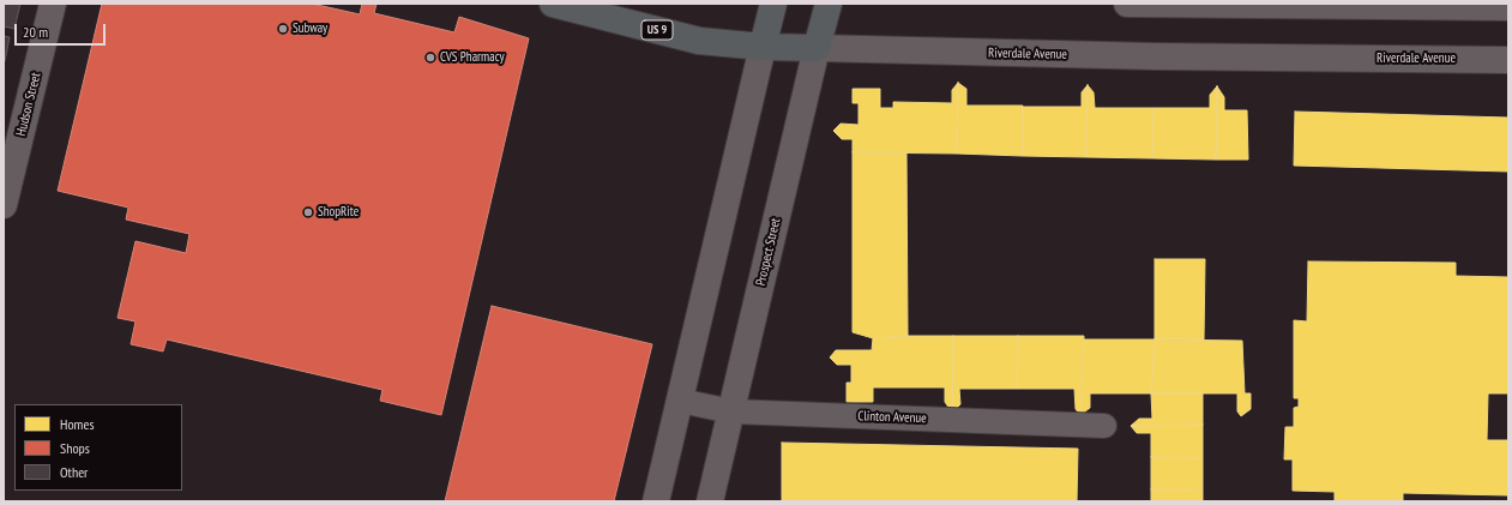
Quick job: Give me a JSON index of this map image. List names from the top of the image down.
{
  "streets": {
    "main road": ["US 9", "Riverdale Avenue", "Prospect Street"],
    "street": ["Hudson Street", "Clinton Avenue"]
  },
  "crossings": [
    ["Riverdale Avenue", "Prospect Street"],
    ["Prospect Street", "Clinton Avenue"]
  ],
  "places": ["Subway", "CVS Pharmacy", "ShopRite"],
  "legend": ["Homes", "Shops", "Other"],
  "scale_bar": "20 m"
}
